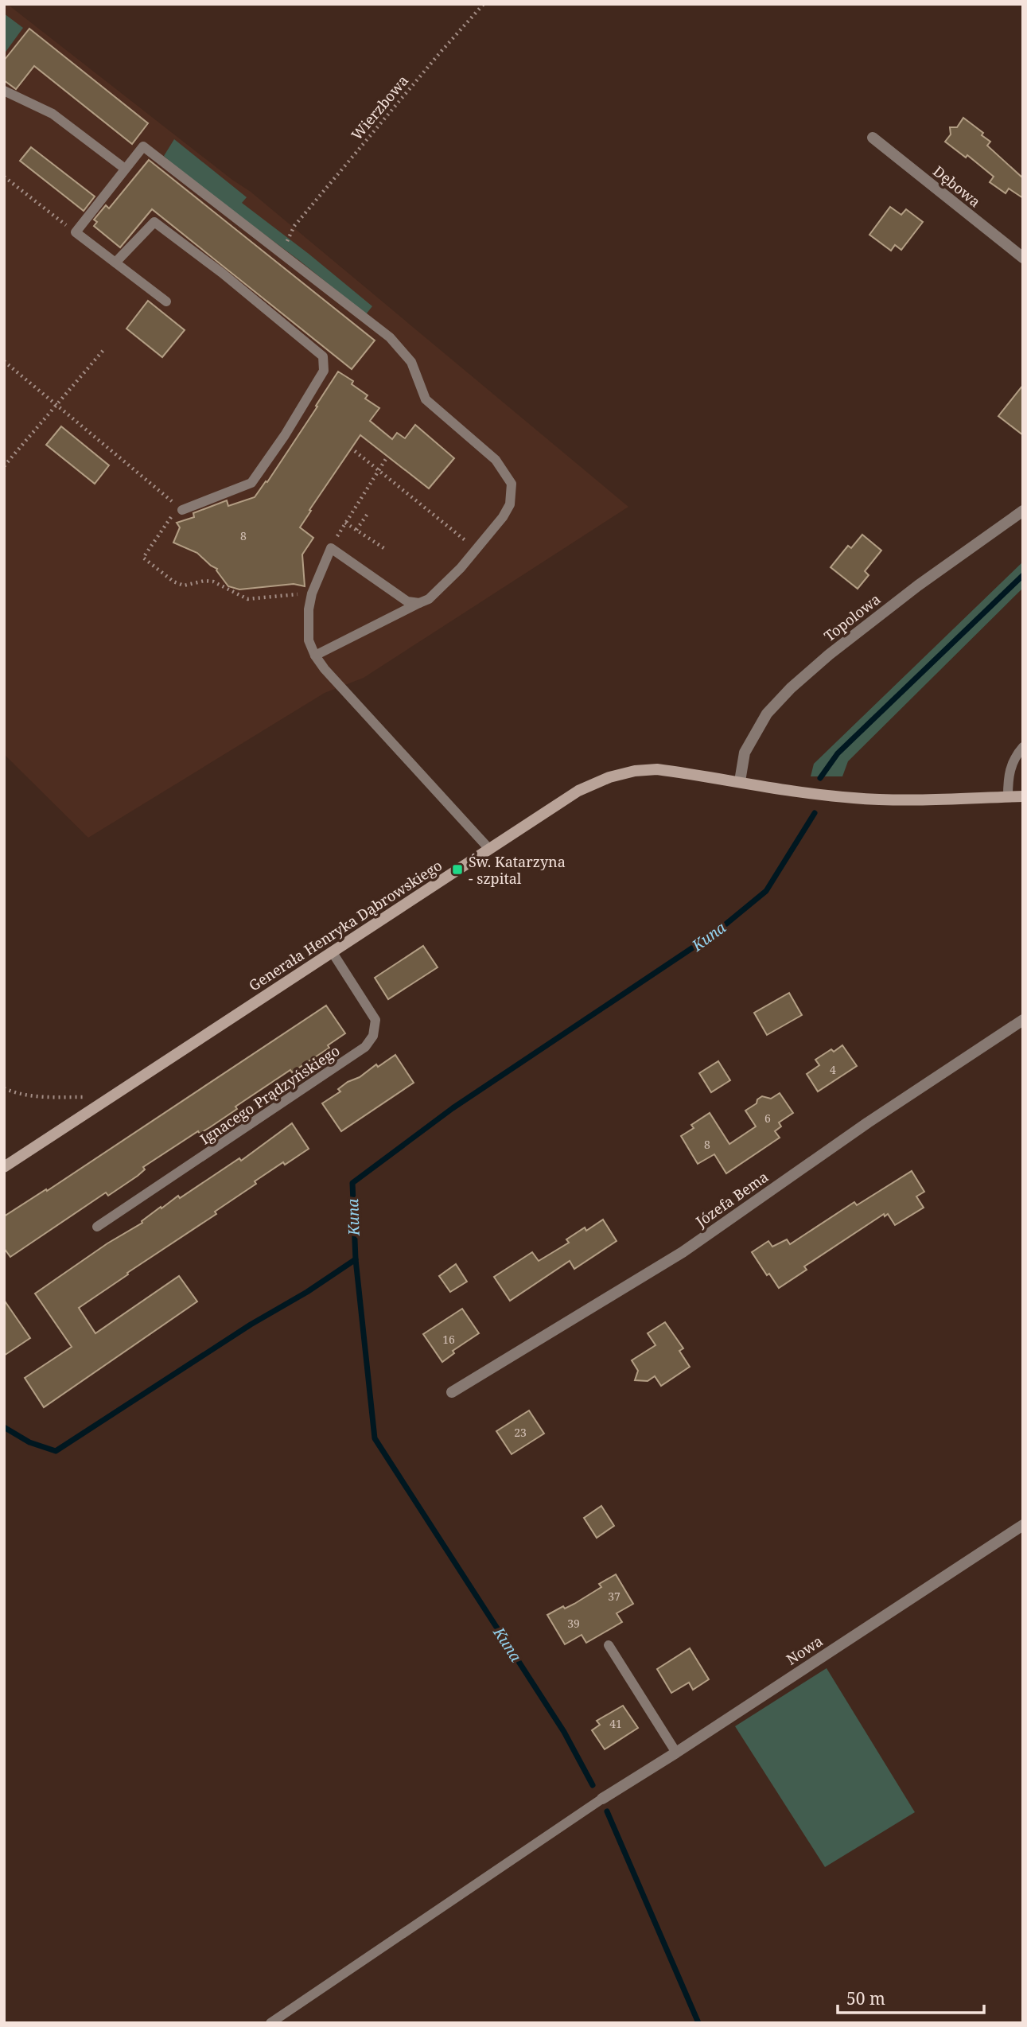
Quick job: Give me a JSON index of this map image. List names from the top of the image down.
{
  "streets": {
    "street": [
      "Dębowa",
      "Topolowa",
      "Generała Henryka Dąbrowskiego",
      "Józefa Bema",
      "Nowa"
    ],
    "lane": ["Ignacego Prądzyńskiego"],
    "path": ["Wierzbowa"]
  },
  "crossings": [
    ["Topolowa", "Generała Henryka Dąbrowskiego"],
    ["Generała Henryka Dąbrowskiego", "Ignacego Prądzyńskiego"]
  ],
  "water": ["Kuna"],
  "places": {
    "transit": ["Św. Katarzyna - szpital"]
  },
  "house_numbers": [
    "8",
    "4",
    "6",
    "8",
    "16",
    "23",
    "37",
    "39",
    "41"
  ],
  "scale_bar": "50 m"
}
